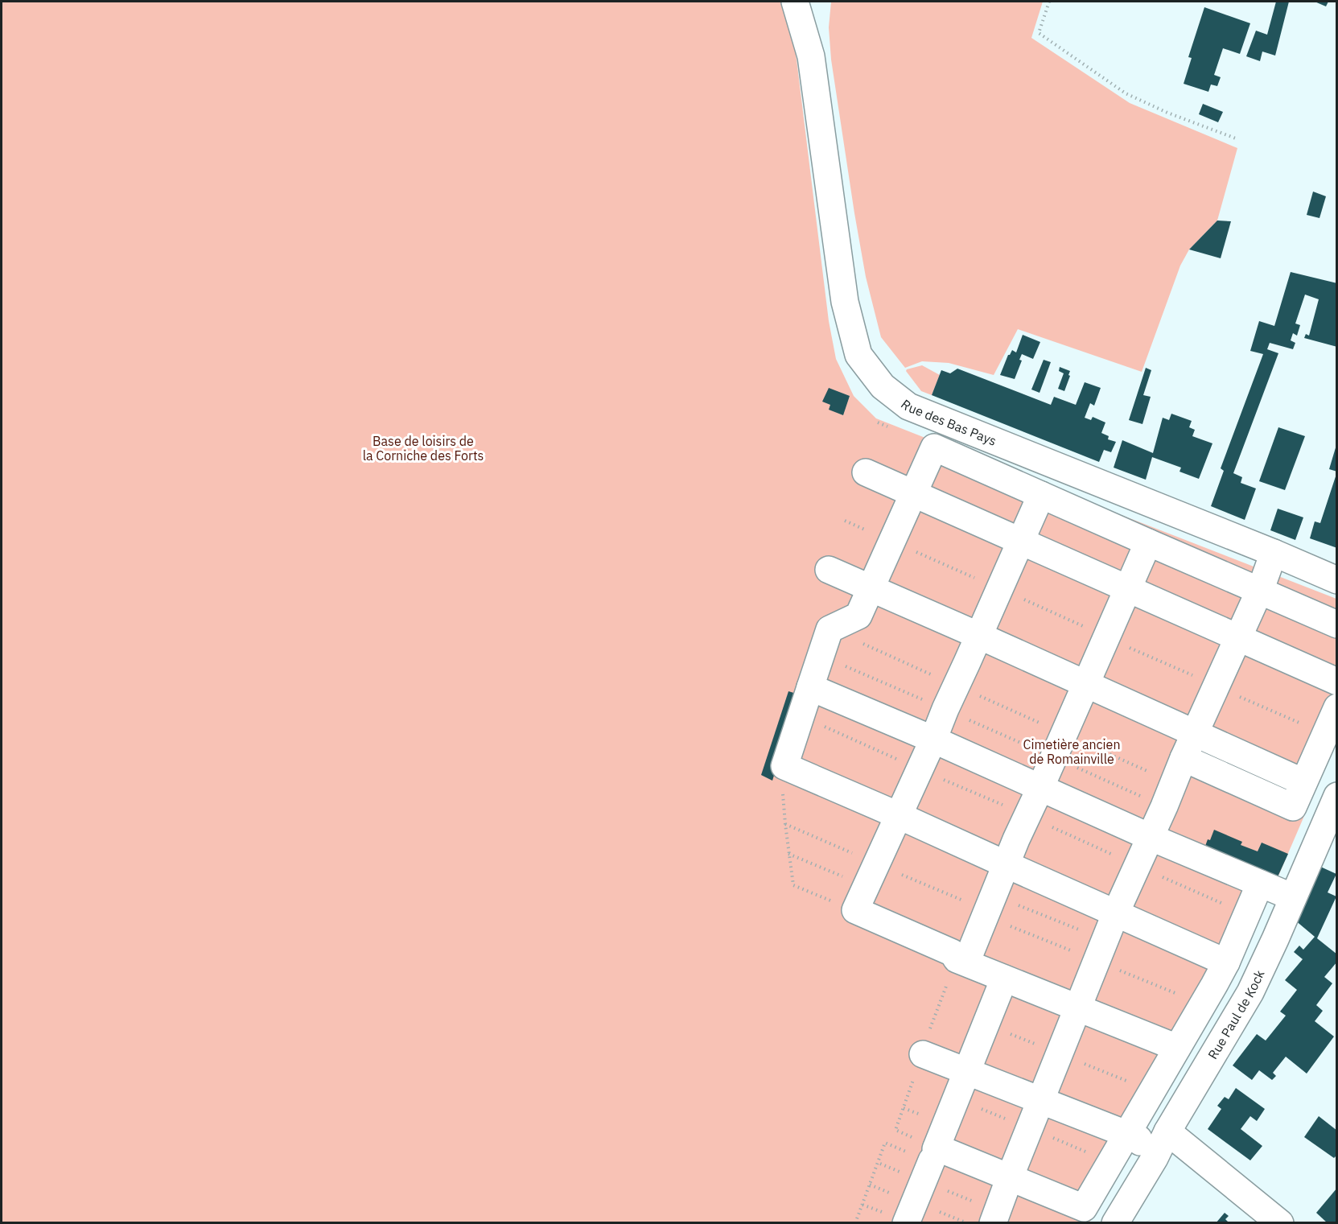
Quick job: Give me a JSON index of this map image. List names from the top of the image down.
{
  "streets": {
    "street": ["Rue des Bas Pays", "Rue Paul de Kock"]
  },
  "parks": ["Base de loisirs de la Corniche des Forts", "Cimetière ancien de Romainville"]
}
